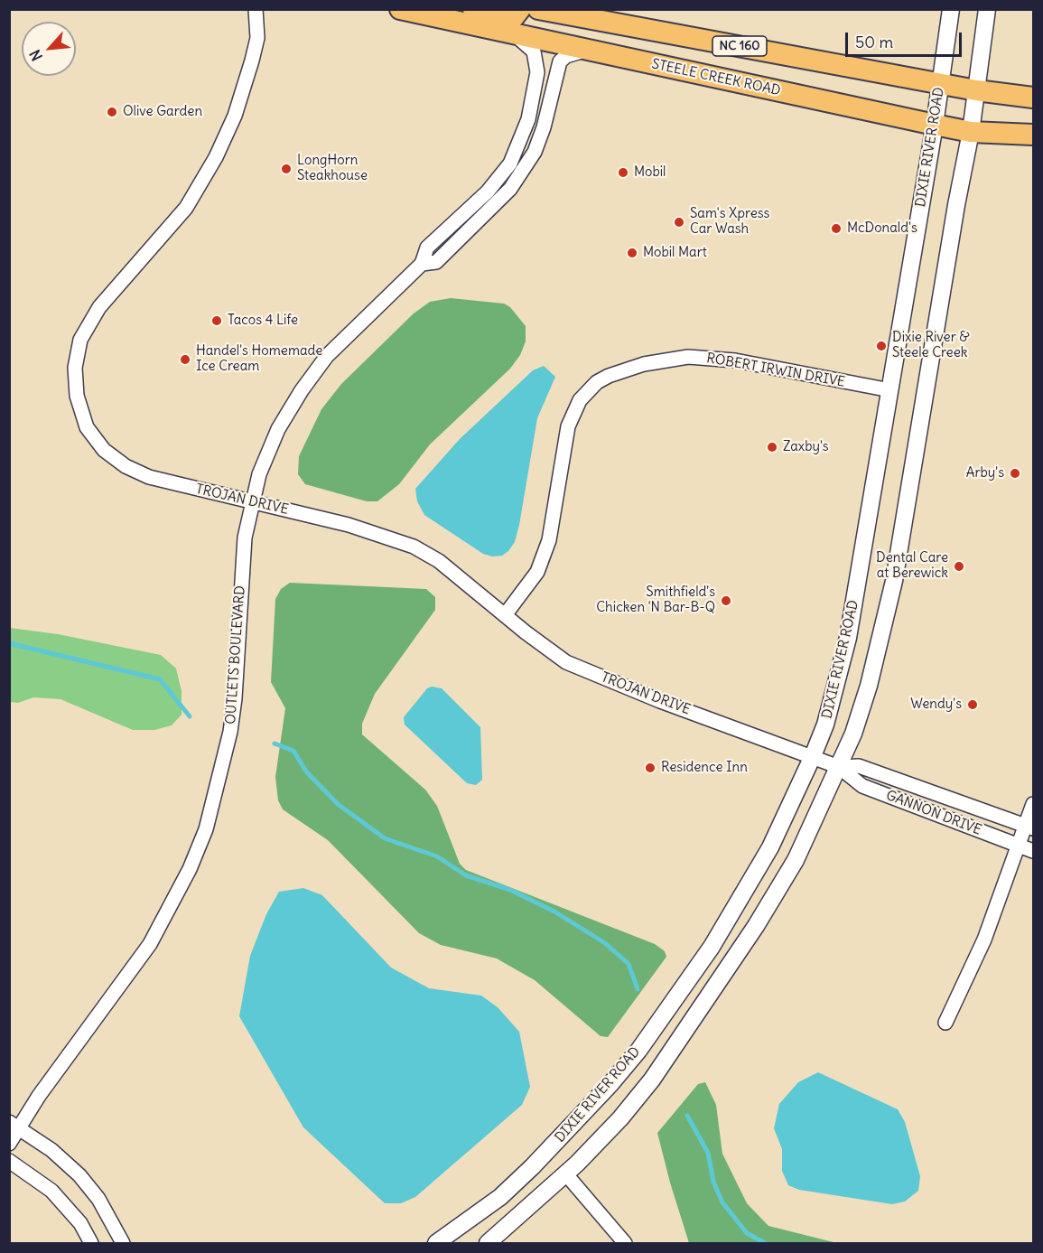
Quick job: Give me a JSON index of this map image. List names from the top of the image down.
{
  "streets": {
    "main road": ["NC 160", "STEELE CREEK ROAD"],
    "street": [
      "DIXIE RIVER ROAD",
      "ROBERT IRWIN DRIVE",
      "TROJAN DRIVE",
      "OUTLETS BOULEVARD",
      "GANNON DRIVE"
    ]
  },
  "crossings": [
    ["NC 160", "DIXIE RIVER ROAD"],
    ["STEELE CREEK ROAD", "DIXIE RIVER ROAD"],
    ["STEELE CREEK ROAD", "OUTLETS BOULEVARD"],
    ["DIXIE RIVER ROAD", "ROBERT IRWIN DRIVE"],
    ["DIXIE RIVER ROAD", "TROJAN DRIVE"],
    ["ROBERT IRWIN DRIVE", "TROJAN DRIVE"],
    ["TROJAN DRIVE", "OUTLETS BOULEVARD"],
    ["TROJAN DRIVE", "GANNON DRIVE"]
  ],
  "places": [
    "Olive Garden",
    "LongHorn Steakhouse",
    "Mobil",
    "Sam's Xpress Car Wash",
    "McDonald's",
    "Mobil Mart",
    "Tacos 4 Life",
    "Dixie River & Steele Creek",
    "Handel's Homemade Ice Cream",
    "Zaxby's",
    "Arby's",
    "Dental Care at Berewick",
    "Smithfield's Chicken 'N Bar-B-Q",
    "Wendy's",
    "Residence Inn"
  ],
  "scale_bar": "50 m",
  "north": "bottom left"
}
